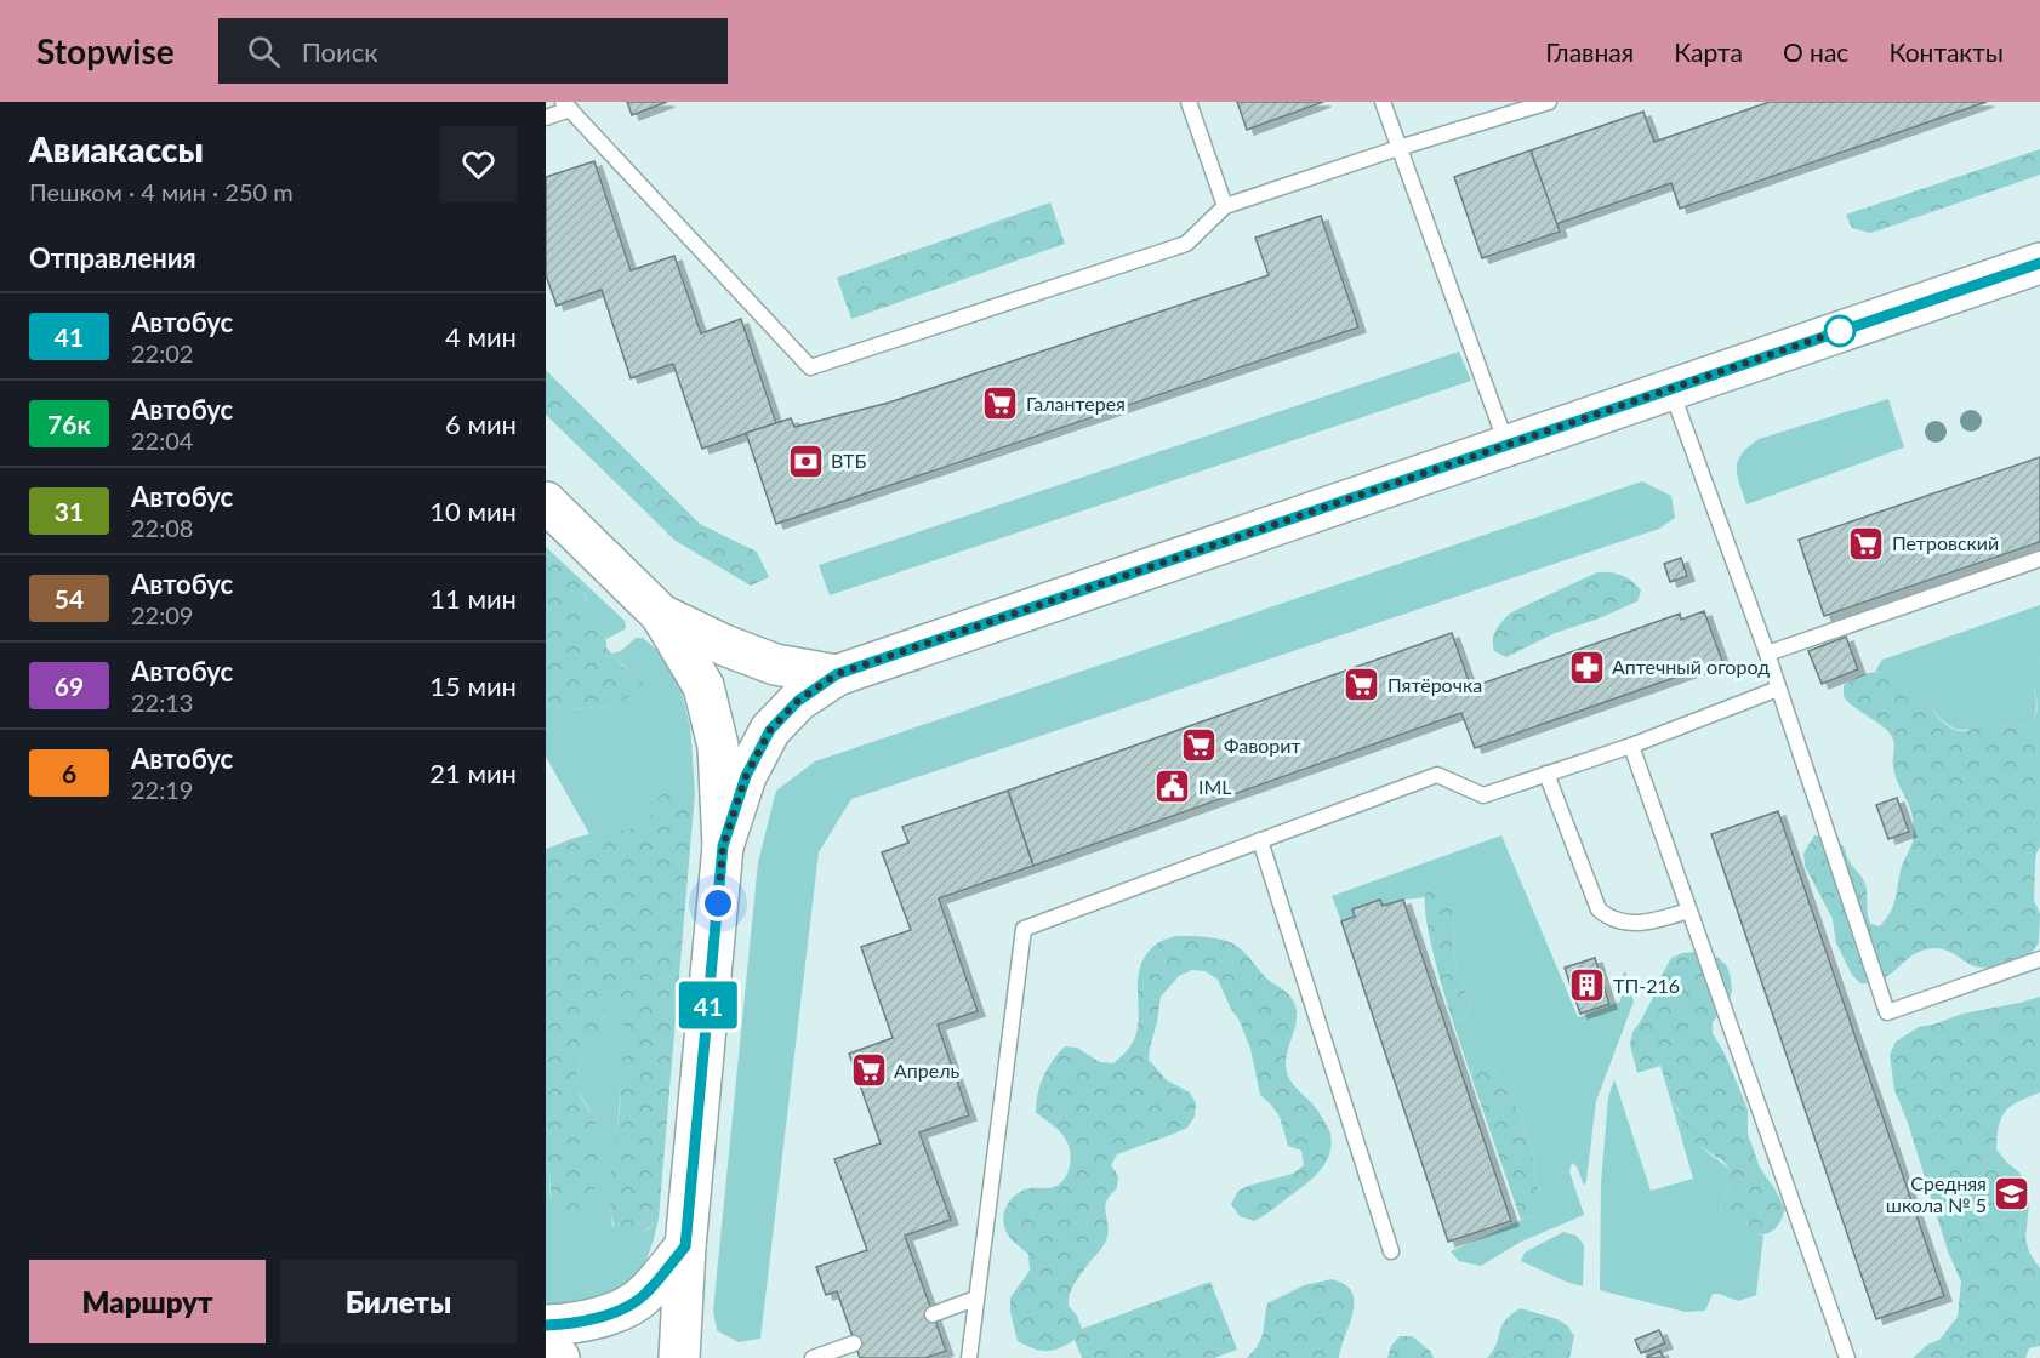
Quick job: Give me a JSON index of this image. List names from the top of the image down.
{
  "places": {
    "supermarket": [
      "Галантерея",
      "Петровский",
      "Пятёрочка",
      "Фаворит",
      "Апрель"
    ],
    "bank": ["ВТБ"],
    "pharmacy": ["Аптечный огород"],
    "public building": ["IML"],
    "building": ["ТП-216"],
    "school or university": ["Средняя школа № 5"]
  },
  "lines": ["bus line 41"],
  "page": {
    "header": "Stopwise",
    "search": "Поиск",
    "nav": [
      "Главная",
      "Карта",
      "О нас",
      "Контакты"
    ],
    "heading": [
      ["Авиакассы", "Пешком · 4 мин · 250 m"],
      "Отправления"
    ],
    "on_map": "41",
    "list": [
      {
        "mark": "41",
        "name": "Автобус",
        "note": "22:02",
        "value": "4 мин"
      },
      {
        "mark": "76к",
        "name": "Автобус",
        "note": "22:04",
        "value": "6 мин"
      },
      {
        "mark": "31",
        "name": "Автобус",
        "note": "22:08",
        "value": "10 мин"
      },
      {
        "mark": "54",
        "name": "Автобус",
        "note": "22:09",
        "value": "11 мин"
      },
      {
        "mark": "69",
        "name": "Автобус",
        "note": "22:13",
        "value": "15 мин"
      },
      {
        "mark": "6",
        "name": "Автобус",
        "note": "22:19",
        "value": "21 мин"
      }
    ],
    "buttons": ["Маршрут", "Билеты"]
  }
}
